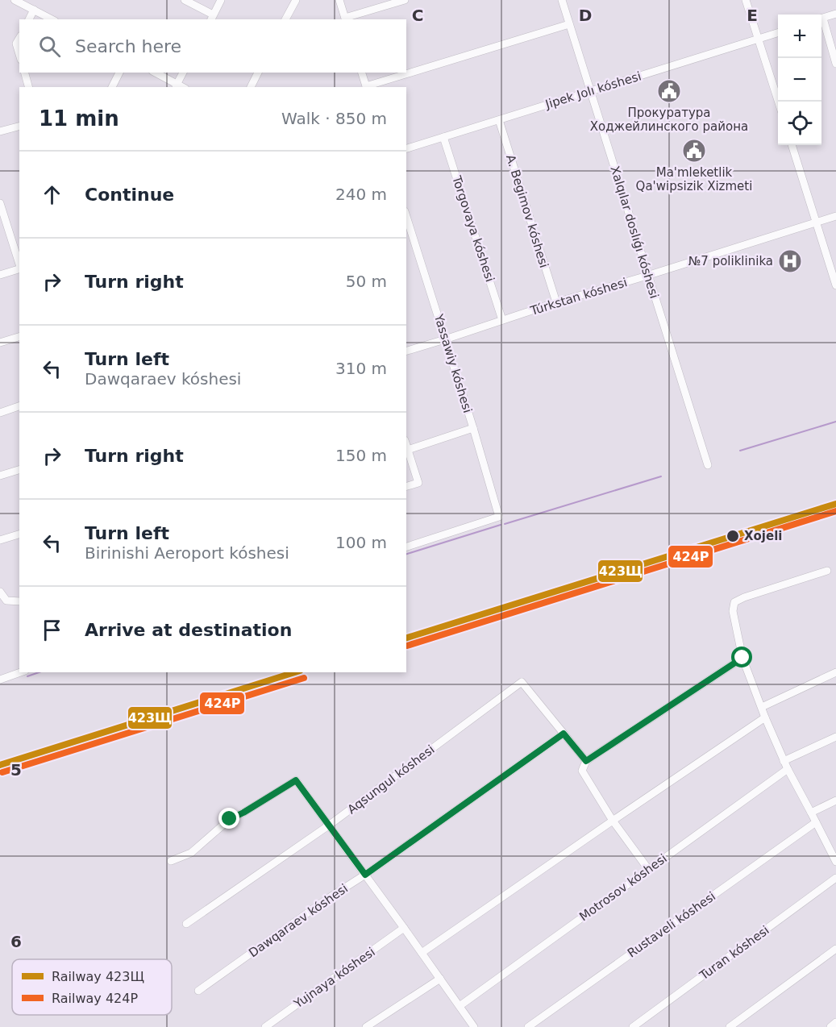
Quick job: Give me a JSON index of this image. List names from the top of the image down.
{
  "streets": {
    "street": [
      "Jipek Jolı kóshesi",
      "A. Begimov kóshesi",
      "Torgovaya kóshesi",
      "Xalqılar doslıǵı kóshesi",
      "Túrkstan kóshesi",
      "Yassawiy kóshesi",
      "Aqsungul kóshesi",
      "Motrosov kóshesi",
      "Dawqaraev kóshesi",
      "Rustaveli kóshesi",
      "Turan kóshesi",
      "Yujnaya kóshesi"
    ]
  },
  "crossings": [
    ["Jipek Jolı kóshesi", "A. Begimov kóshesi"],
    ["Jipek Jolı kóshesi", "Torgovaya kóshesi"],
    ["Jipek Jolı kóshesi", "Xalqılar doslıǵı kóshesi"],
    ["A. Begimov kóshesi", "Túrkstan kóshesi"],
    ["Torgovaya kóshesi", "Túrkstan kóshesi"],
    ["Xalqılar doslıǵı kóshesi", "Túrkstan kóshesi"],
    ["Túrkstan kóshesi", "Yassawiy kóshesi"],
    ["Aqsungul kóshesi", "Dawqaraev kóshesi"]
  ],
  "places": {
    "public building": ["Прокуратура Ходжейлинского района", "Ma'mleketlik Qa'wipsizik Xizmeti"],
    "hospital": ["№7 poliklinika"],
    "other": ["Xojeli"]
  },
  "lines": ["rail line 423Щ", "rail line 424Р"],
  "legend": ["Railway 423Щ", "Railway 424Р"],
  "page": {
    "map_buttons": ["+", "−"],
    "search": "Search here",
    "heading": ["11 min", "Walk · 850 m"],
    "list": [
      ["Continue", "240 m"],
      ["Turn right", "50 m"],
      ["Turn left", "Dawqaraev kóshesi", "310 m"],
      ["Turn right", "150 m"],
      ["Turn left", "Birinishi Aeroport kóshesi", "100 m"],
      "Arrive at destination"
    ]
  },
  "grid": {
    "columns": ["C", "D", "E"],
    "rows": ["5", "6"]
  }
}
